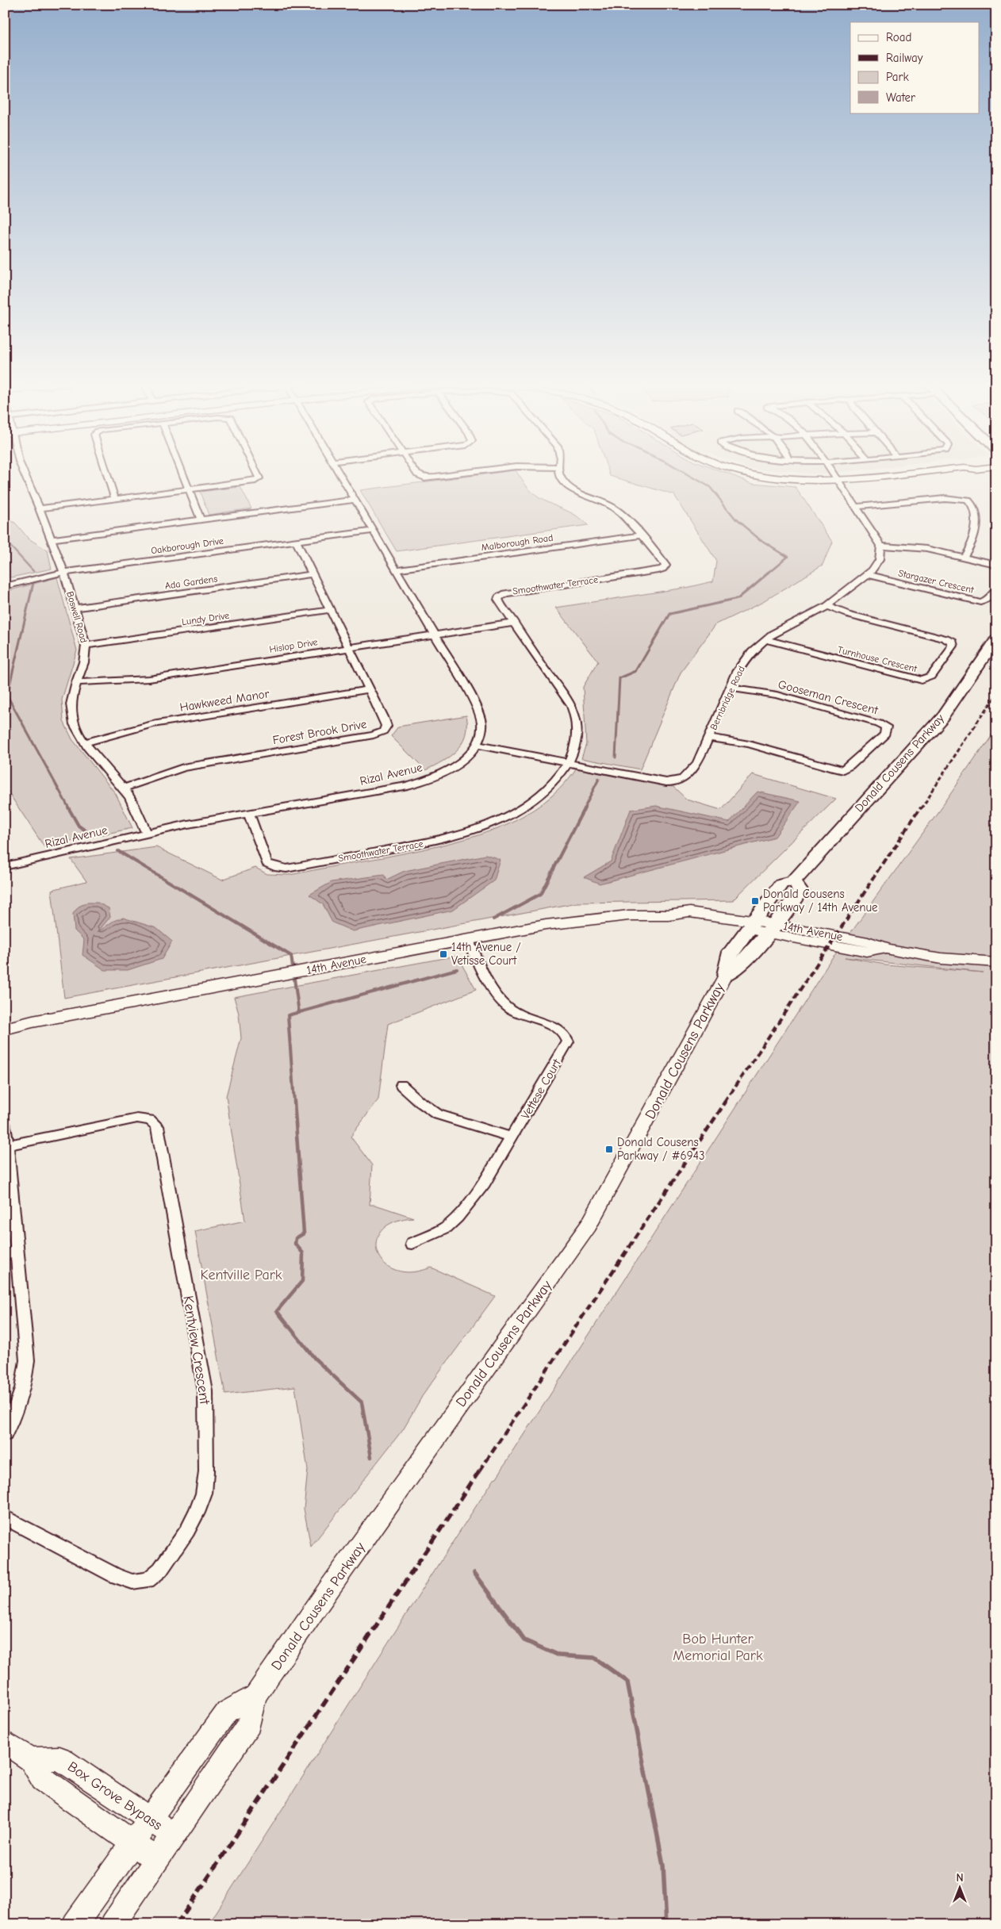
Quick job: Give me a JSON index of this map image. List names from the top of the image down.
{
  "streets": {
    "main road": ["Donald Cousens Parkway", "14th Avenue", "Box Grove Bypass"],
    "street": [
      "Malborough Road",
      "Oakborough Drive",
      "Stargazer Crescent",
      "Ada Gardens",
      "Smoothwater Terrace",
      "Boswell Road",
      "Lundy Drive",
      "Hislop Drive",
      "Turnhouse Crescent",
      "Gooseman Crescent",
      "Bernbridge Road",
      "Hawkweed Manor",
      "Forest Brook Drive",
      "Rizal Avenue",
      "Vettese Court",
      "Kentview Crescent"
    ]
  },
  "crossings": [
    ["Malborough Road", "Smoothwater Terrace"],
    ["Malborough Road", "Rizal Avenue"],
    ["Oakborough Drive", "Boswell Road"],
    ["Oakborough Drive", "Forest Brook Drive"],
    ["Oakborough Drive", "Rizal Avenue"],
    ["Stargazer Crescent", "Bernbridge Road"],
    ["Ada Gardens", "Boswell Road"],
    ["Ada Gardens", "Forest Brook Drive"],
    ["Smoothwater Terrace", "Hislop Drive"],
    ["Smoothwater Terrace", "Bernbridge Road"],
    ["Smoothwater Terrace", "Rizal Avenue"],
    ["Boswell Road", "Lundy Drive"],
    ["Boswell Road", "Hislop Drive"],
    ["Boswell Road", "Hawkweed Manor"],
    ["Boswell Road", "Forest Brook Drive"],
    ["Boswell Road", "Rizal Avenue"],
    ["Lundy Drive", "Forest Brook Drive"],
    ["Hislop Drive", "Forest Brook Drive"],
    ["Hislop Drive", "Rizal Avenue"],
    ["Turnhouse Crescent", "Bernbridge Road"],
    ["Gooseman Crescent", "Bernbridge Road"],
    ["Bernbridge Road", "Rizal Avenue"],
    ["Hawkweed Manor", "Forest Brook Drive"],
    ["Donald Cousens Parkway", "14th Avenue"],
    ["Donald Cousens Parkway", "Box Grove Bypass"],
    ["14th Avenue", "Vettese Court"]
  ],
  "parks": ["Kentville Park", "Bob Hunter Memorial Park"],
  "places": {
    "transit": ["Donald Cousens Parkway / 14th Avenue", "14th Avenue / Vetisse Court", "Donald Cousens Parkway / #6943"]
  },
  "legend": [
    "Road",
    "Railway",
    "Park",
    "Water"
  ],
  "north": "top"
}
